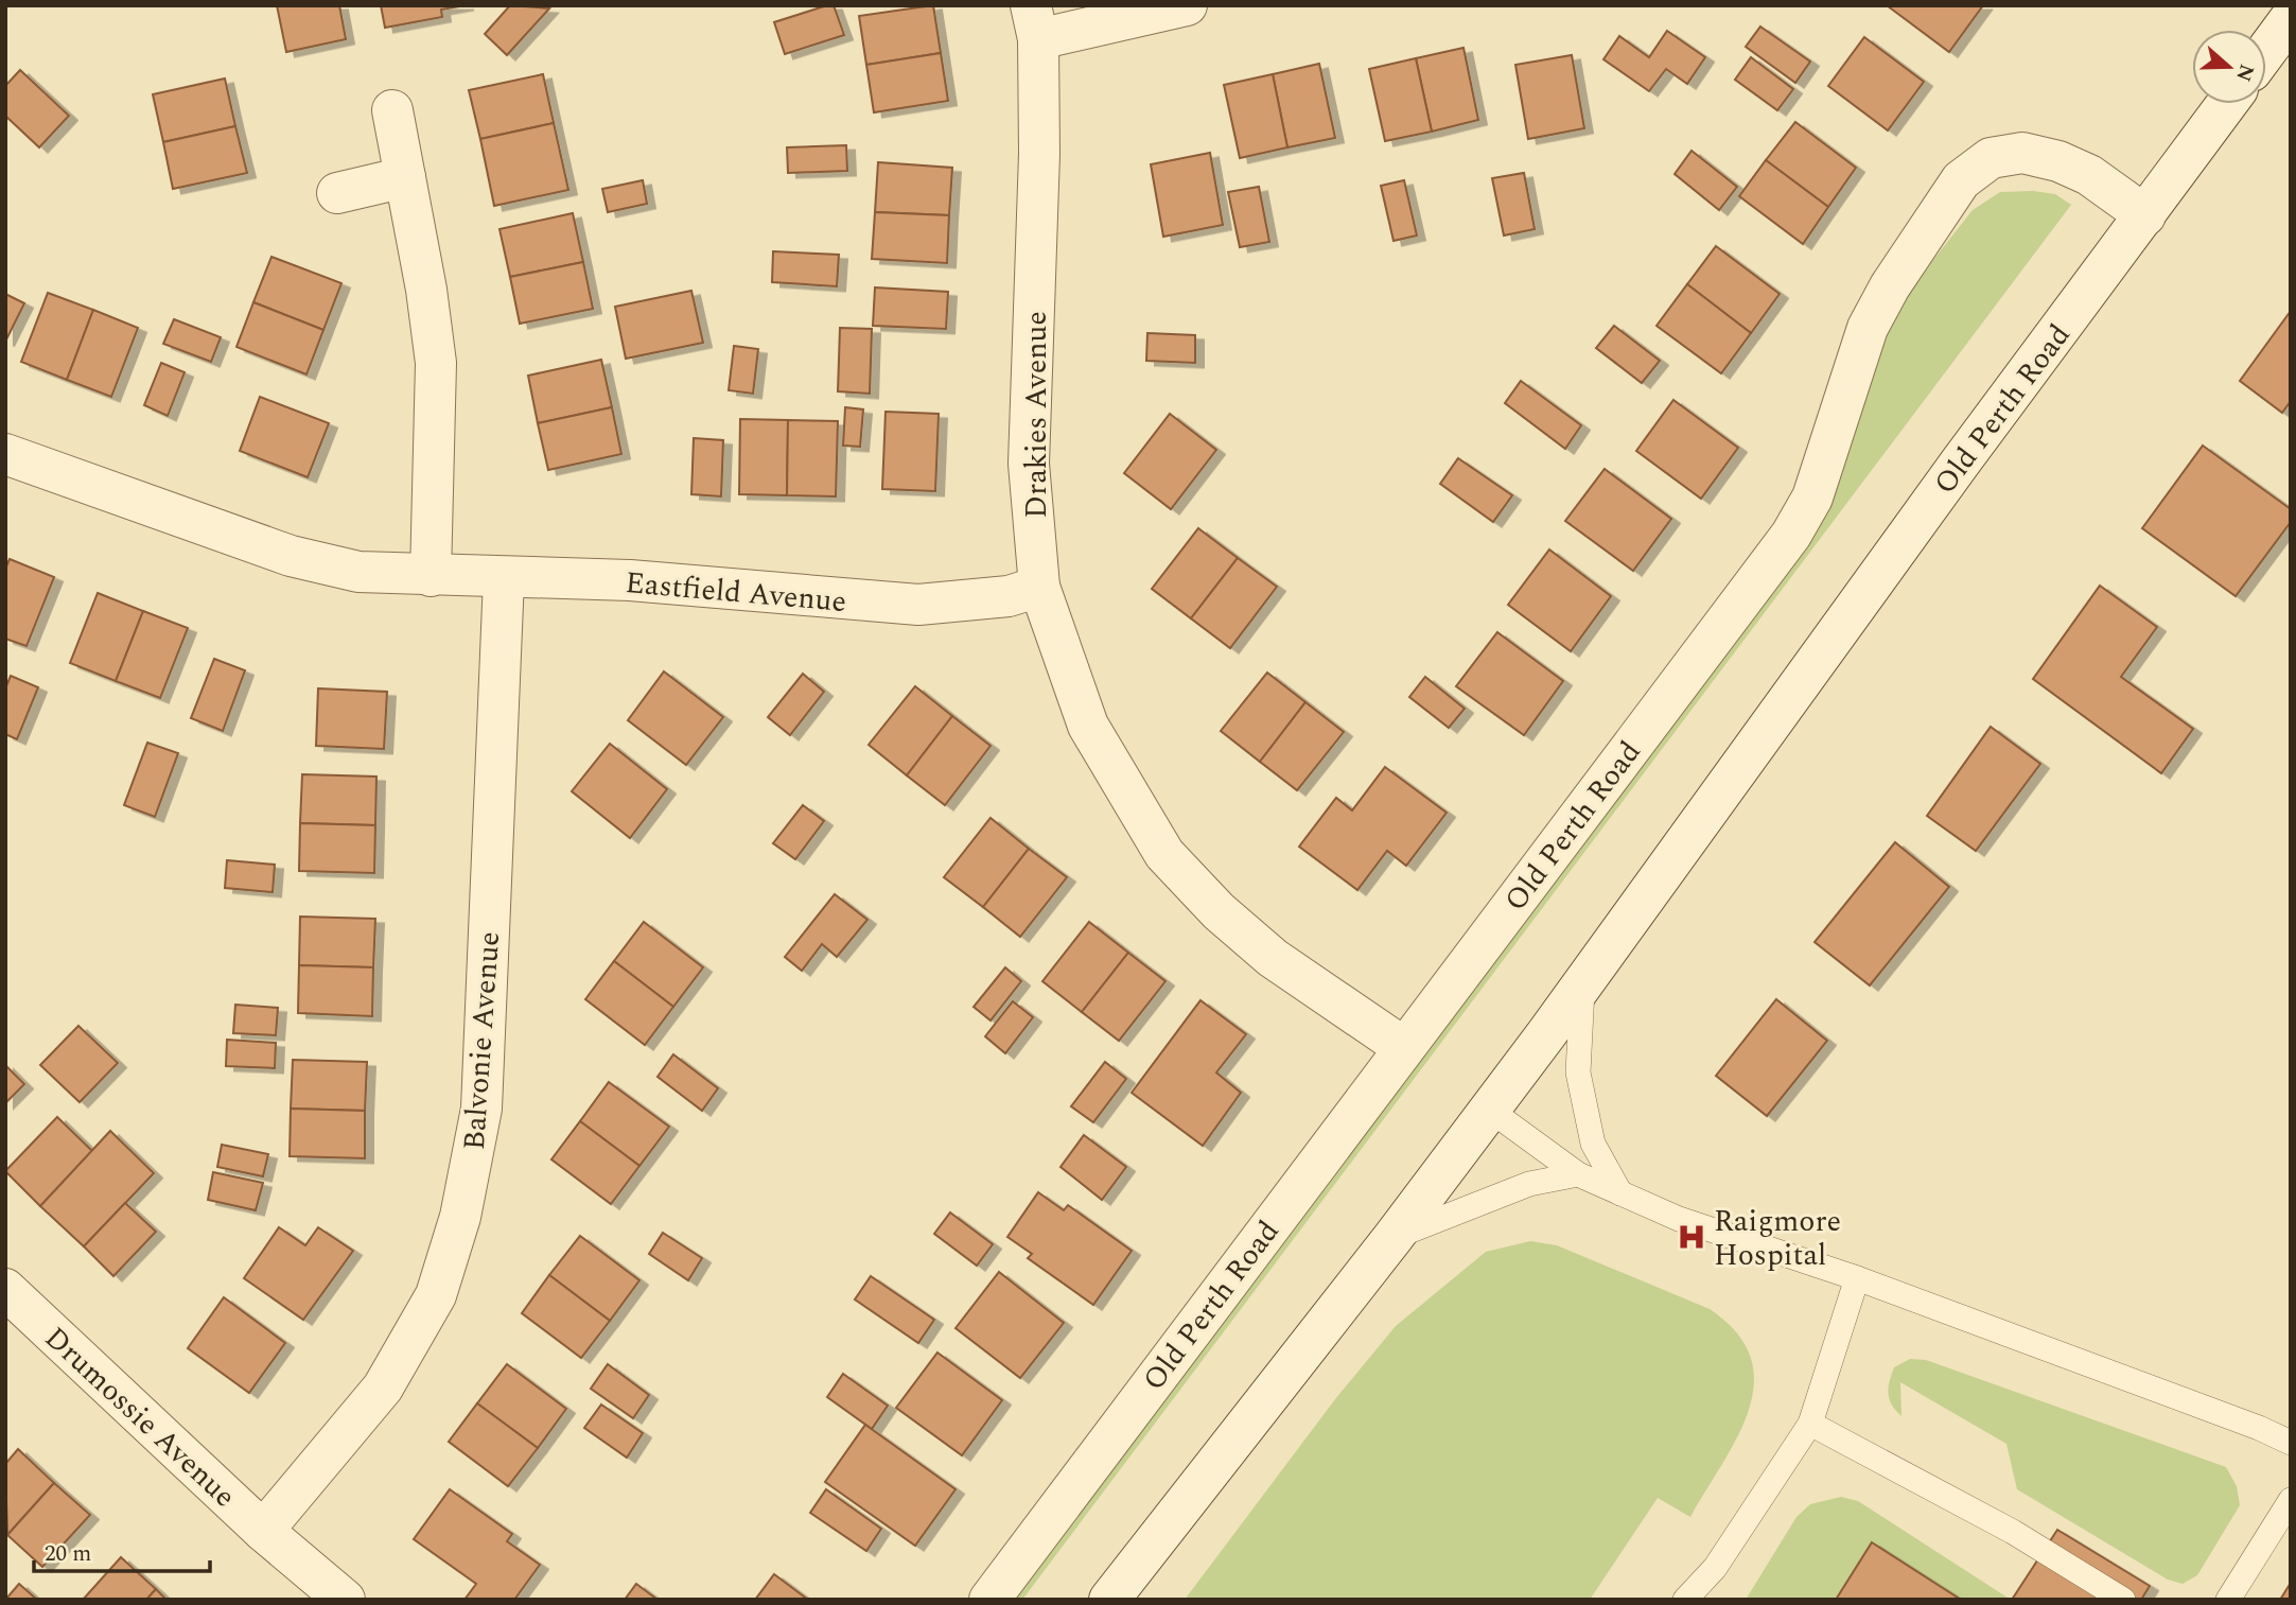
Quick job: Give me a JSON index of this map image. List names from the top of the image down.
{
  "streets": {
    "street": [
      "Old Perth Road",
      "Drakies Avenue",
      "Eastfield Avenue",
      "Balvonie Avenue",
      "Drumossie Avenue"
    ]
  },
  "crossings": [
    ["Old Perth Road", "Drakies Avenue"],
    ["Drakies Avenue", "Eastfield Avenue"],
    ["Eastfield Avenue", "Balvonie Avenue"],
    ["Balvonie Avenue", "Drumossie Avenue"]
  ],
  "places": {
    "hospital": ["Raigmore Hospital"]
  },
  "scale_bar": "20 m",
  "north": "right"
}
